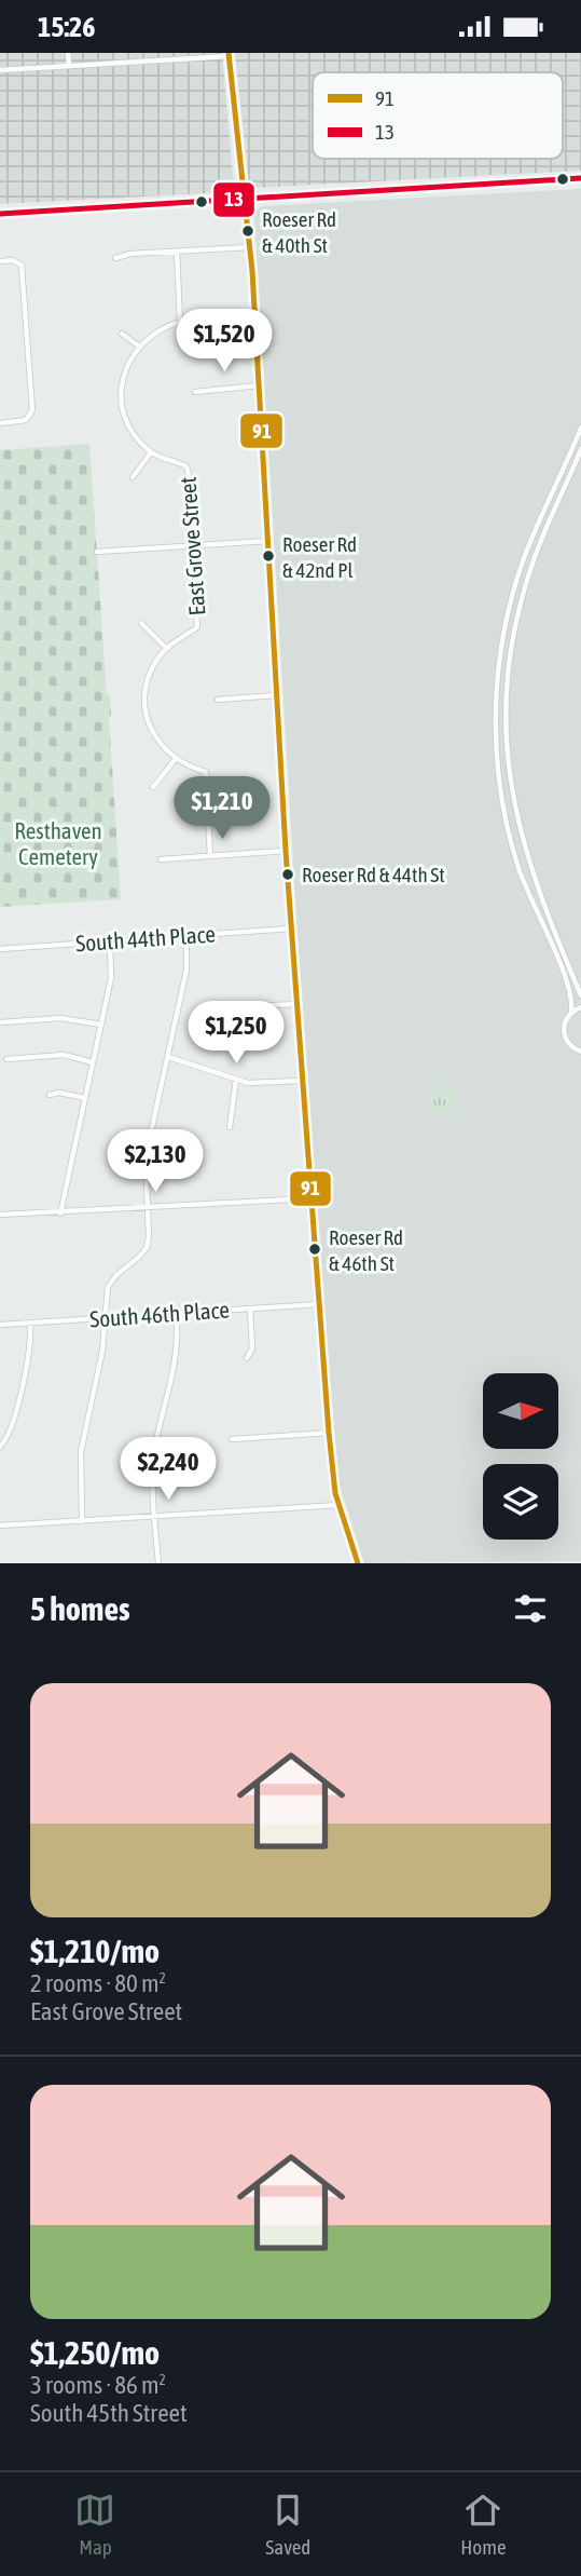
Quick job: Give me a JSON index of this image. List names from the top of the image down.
{
  "streets": {
    "street": ["East Grove Street", "South 44th Place", "South 46th Place"]
  },
  "parks": ["Resthaven Cemetery"],
  "places": [
    "Roeser Rd & 40th St",
    "Roeser Rd & 42nd Pl",
    "Roeser Rd & 44th St",
    "Roeser Rd & 46th St"
  ],
  "lines": ["transit line 91", "transit line 13"],
  "legend": ["91", "13"],
  "north": "right",
  "page": {
    "status": "15:26",
    "price": [
      "$1,520",
      "$1,210",
      "$1,250",
      "$2,130",
      "$2,240"
    ],
    "heading": "5 homes",
    "list": [
      {
        "name": "$1,210/mo",
        "note": "2 rooms · 80 m² · East Grove Street"
      },
      {
        "name": "$1,250/mo",
        "note": "3 rooms · 86 m² · South 45th Street"
      }
    ],
    "tabs": ["Map", "Saved", "Home"]
  }
}
